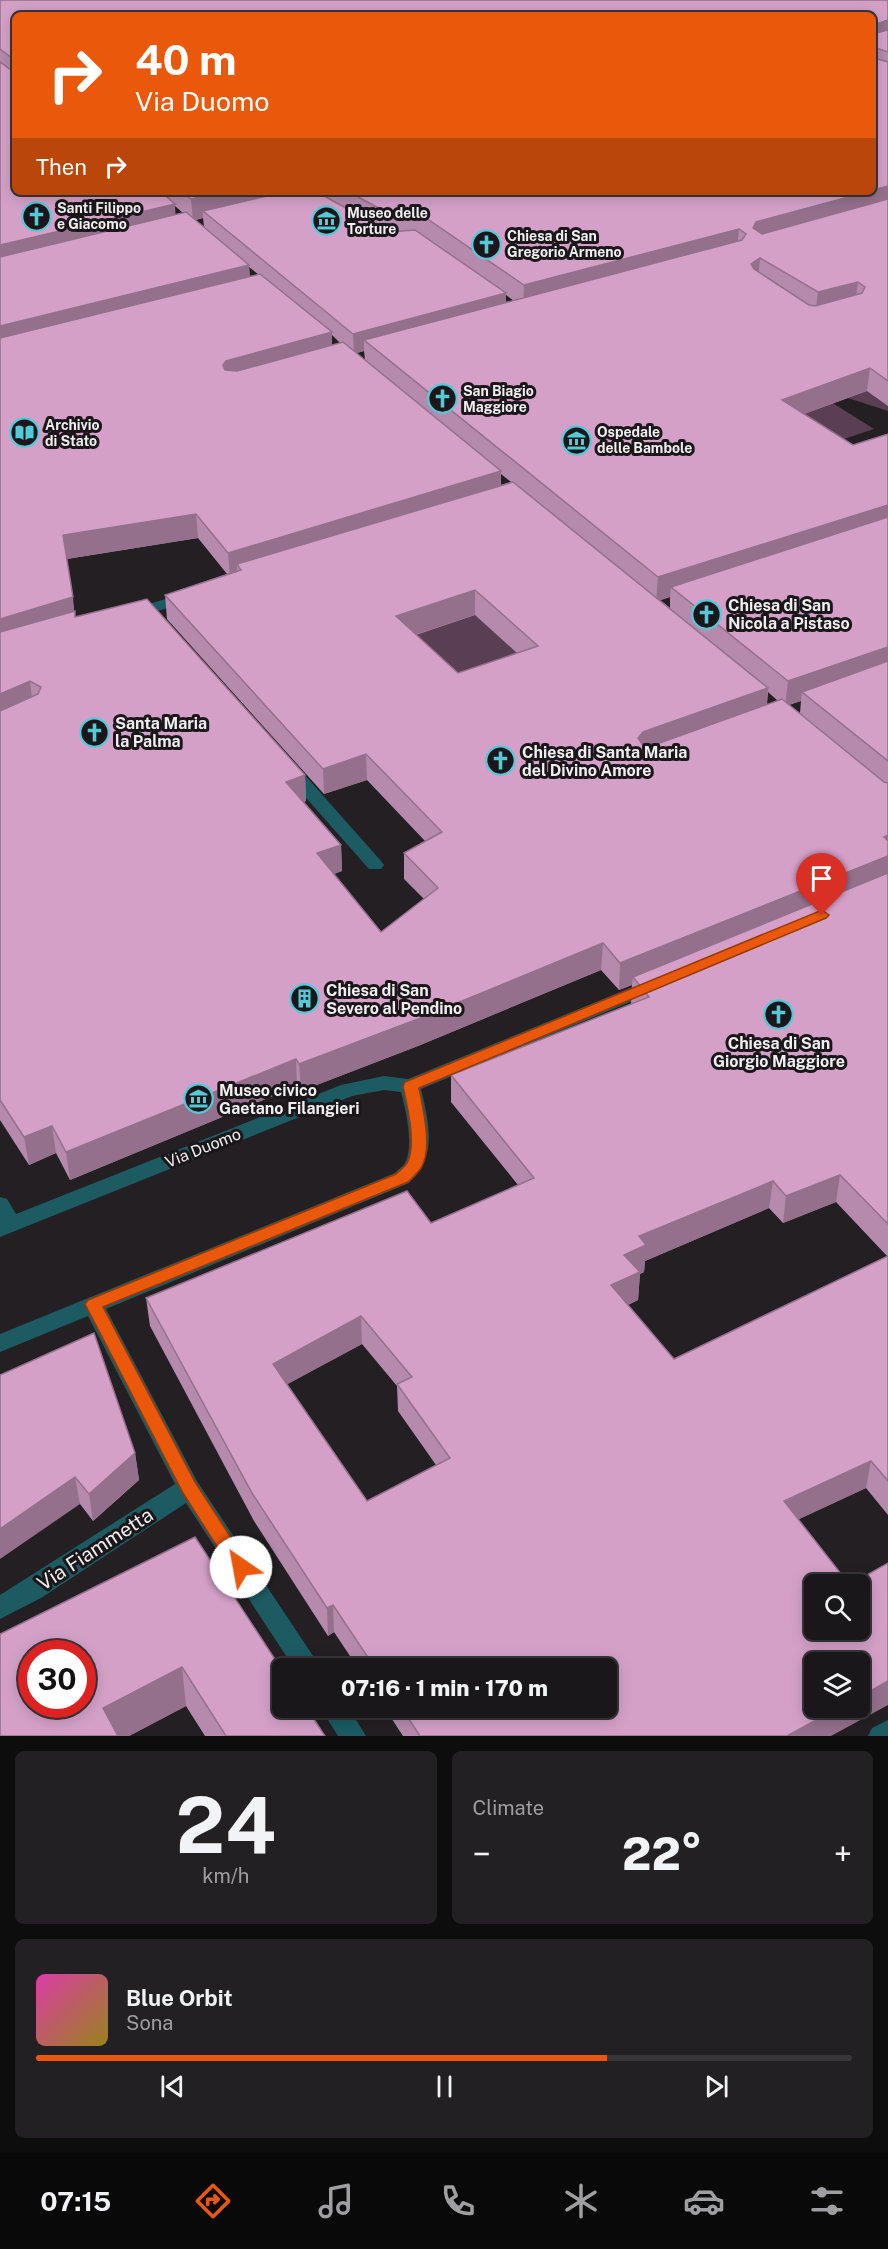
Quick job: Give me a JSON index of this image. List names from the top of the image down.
{
  "streets": {
    "street": ["Via Duomo", "Via Fiammetta"]
  },
  "places": {
    "church": [
      "Santi Filippo e Giacomo",
      "Chiesa di San Gregorio Armeno",
      "San Biagio Maggiore",
      "Chiesa di San Nicola a Pistaso",
      "Santa Maria la Palma",
      "Chiesa di Santa Maria del Divino Amore",
      "Chiesa di San Giorgio Maggiore"
    ],
    "museum": ["Museo delle Torture", "Ospedale delle Bambole", "Museo civico Gaetano Filangieri"],
    "library": ["Archivio di Stato"],
    "building": ["Chiesa di San Severo al Pendino"]
  },
  "page": {
    "turn": ["40 m", "Via Duomo"],
    "then": "Then",
    "limit": "30",
    "trip": "07:16 · 1 min · 170 m",
    "tile": [
      ["24", "km/h"],
      "Climate"
    ],
    "heat": ["−", "22°", "+"],
    "song": ["Blue Orbit", "Sona"],
    "tabs": "07:15"
  }
}
